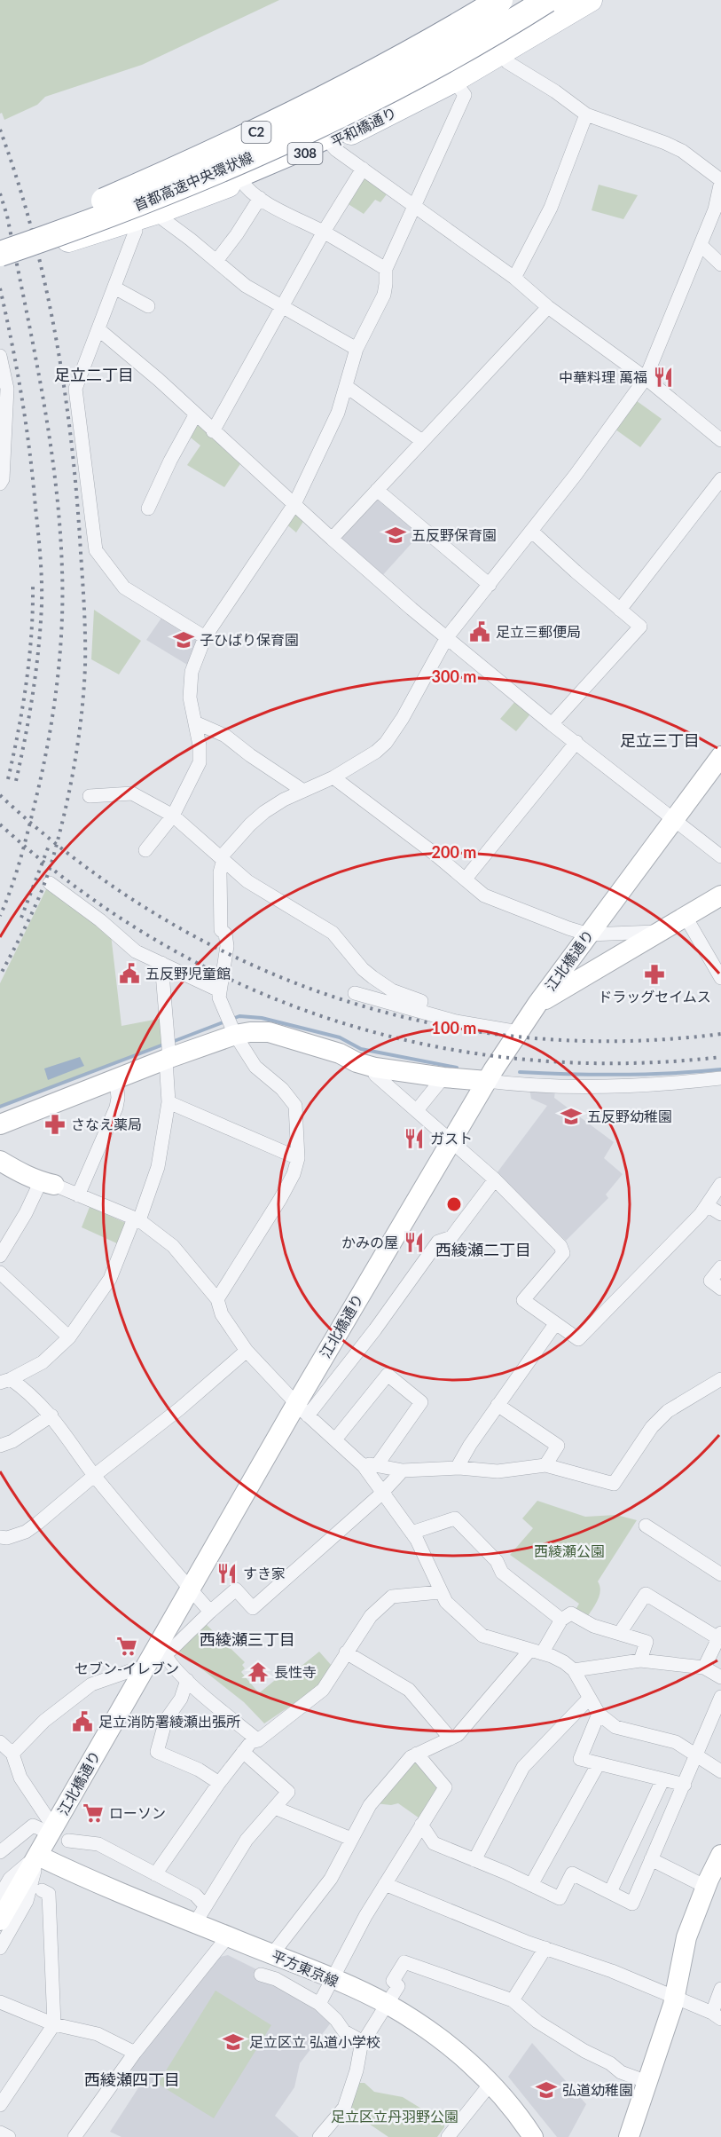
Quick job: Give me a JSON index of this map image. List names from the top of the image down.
{
  "streets": {
    "highway": ["C2", "首都高速中央環状線"],
    "main road": [
      "平和橋通り",
      "308",
      "江北橋通り",
      "平方東京線"
    ]
  },
  "crossings": [
    ["江北橋通り", "平方東京線"]
  ],
  "districts": [
    "足立二丁目",
    "足立三丁目",
    "西綾瀬二丁目",
    "西綾瀬三丁目",
    "西綾瀬四丁目"
  ],
  "parks": ["西綾瀬公園", "足立区立丹羽野公園"],
  "places": {
    "restaurant": [
      "中華料理 萬福",
      "ガスト",
      "かみの屋",
      "すき家"
    ],
    "school or university": [
      "五反野保育園",
      "子ひばり保育園",
      "五反野幼稚園",
      "足立区立 弘道小学校",
      "弘道幼稚園"
    ],
    "public building": ["足立三郵便局", "五反野児童館", "足立消防署綾瀬出張所"],
    "pharmacy": ["ドラッグセイムス", "さなえ薬局"],
    "supermarket": ["セブン-イレブン", "ローソン"],
    "temple": ["長性寺"]
  },
  "rings": ["300 m", "200 m", "100 m"]
}
